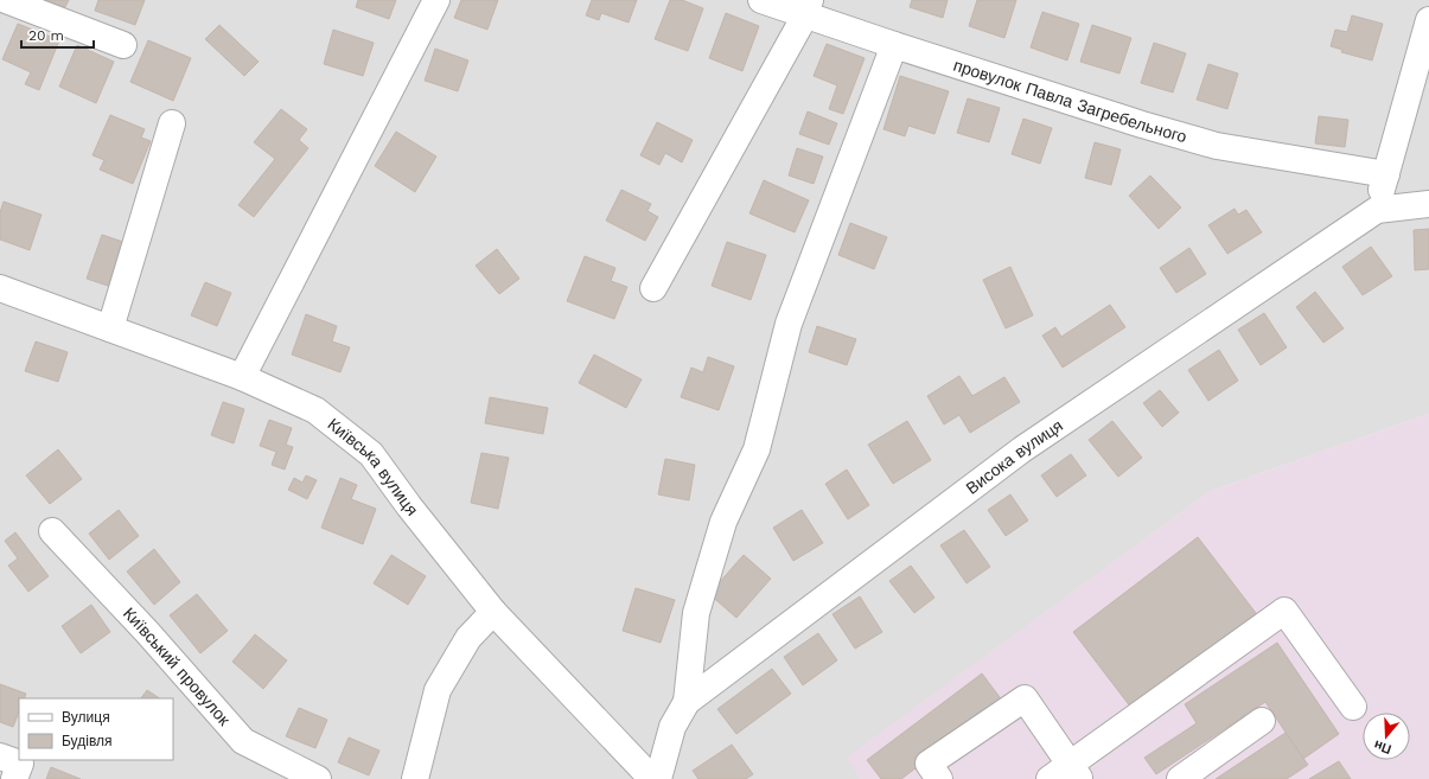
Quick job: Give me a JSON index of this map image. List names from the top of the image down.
{
  "streets": {
    "street": [
      "провулок Павла Загребельного",
      "Висока вулиця",
      "Київська вулиця",
      "Київський провулок"
    ]
  },
  "legend": ["Вулиця", "Будівля"],
  "scale_bar": "20 m",
  "north": "bottom"
}
